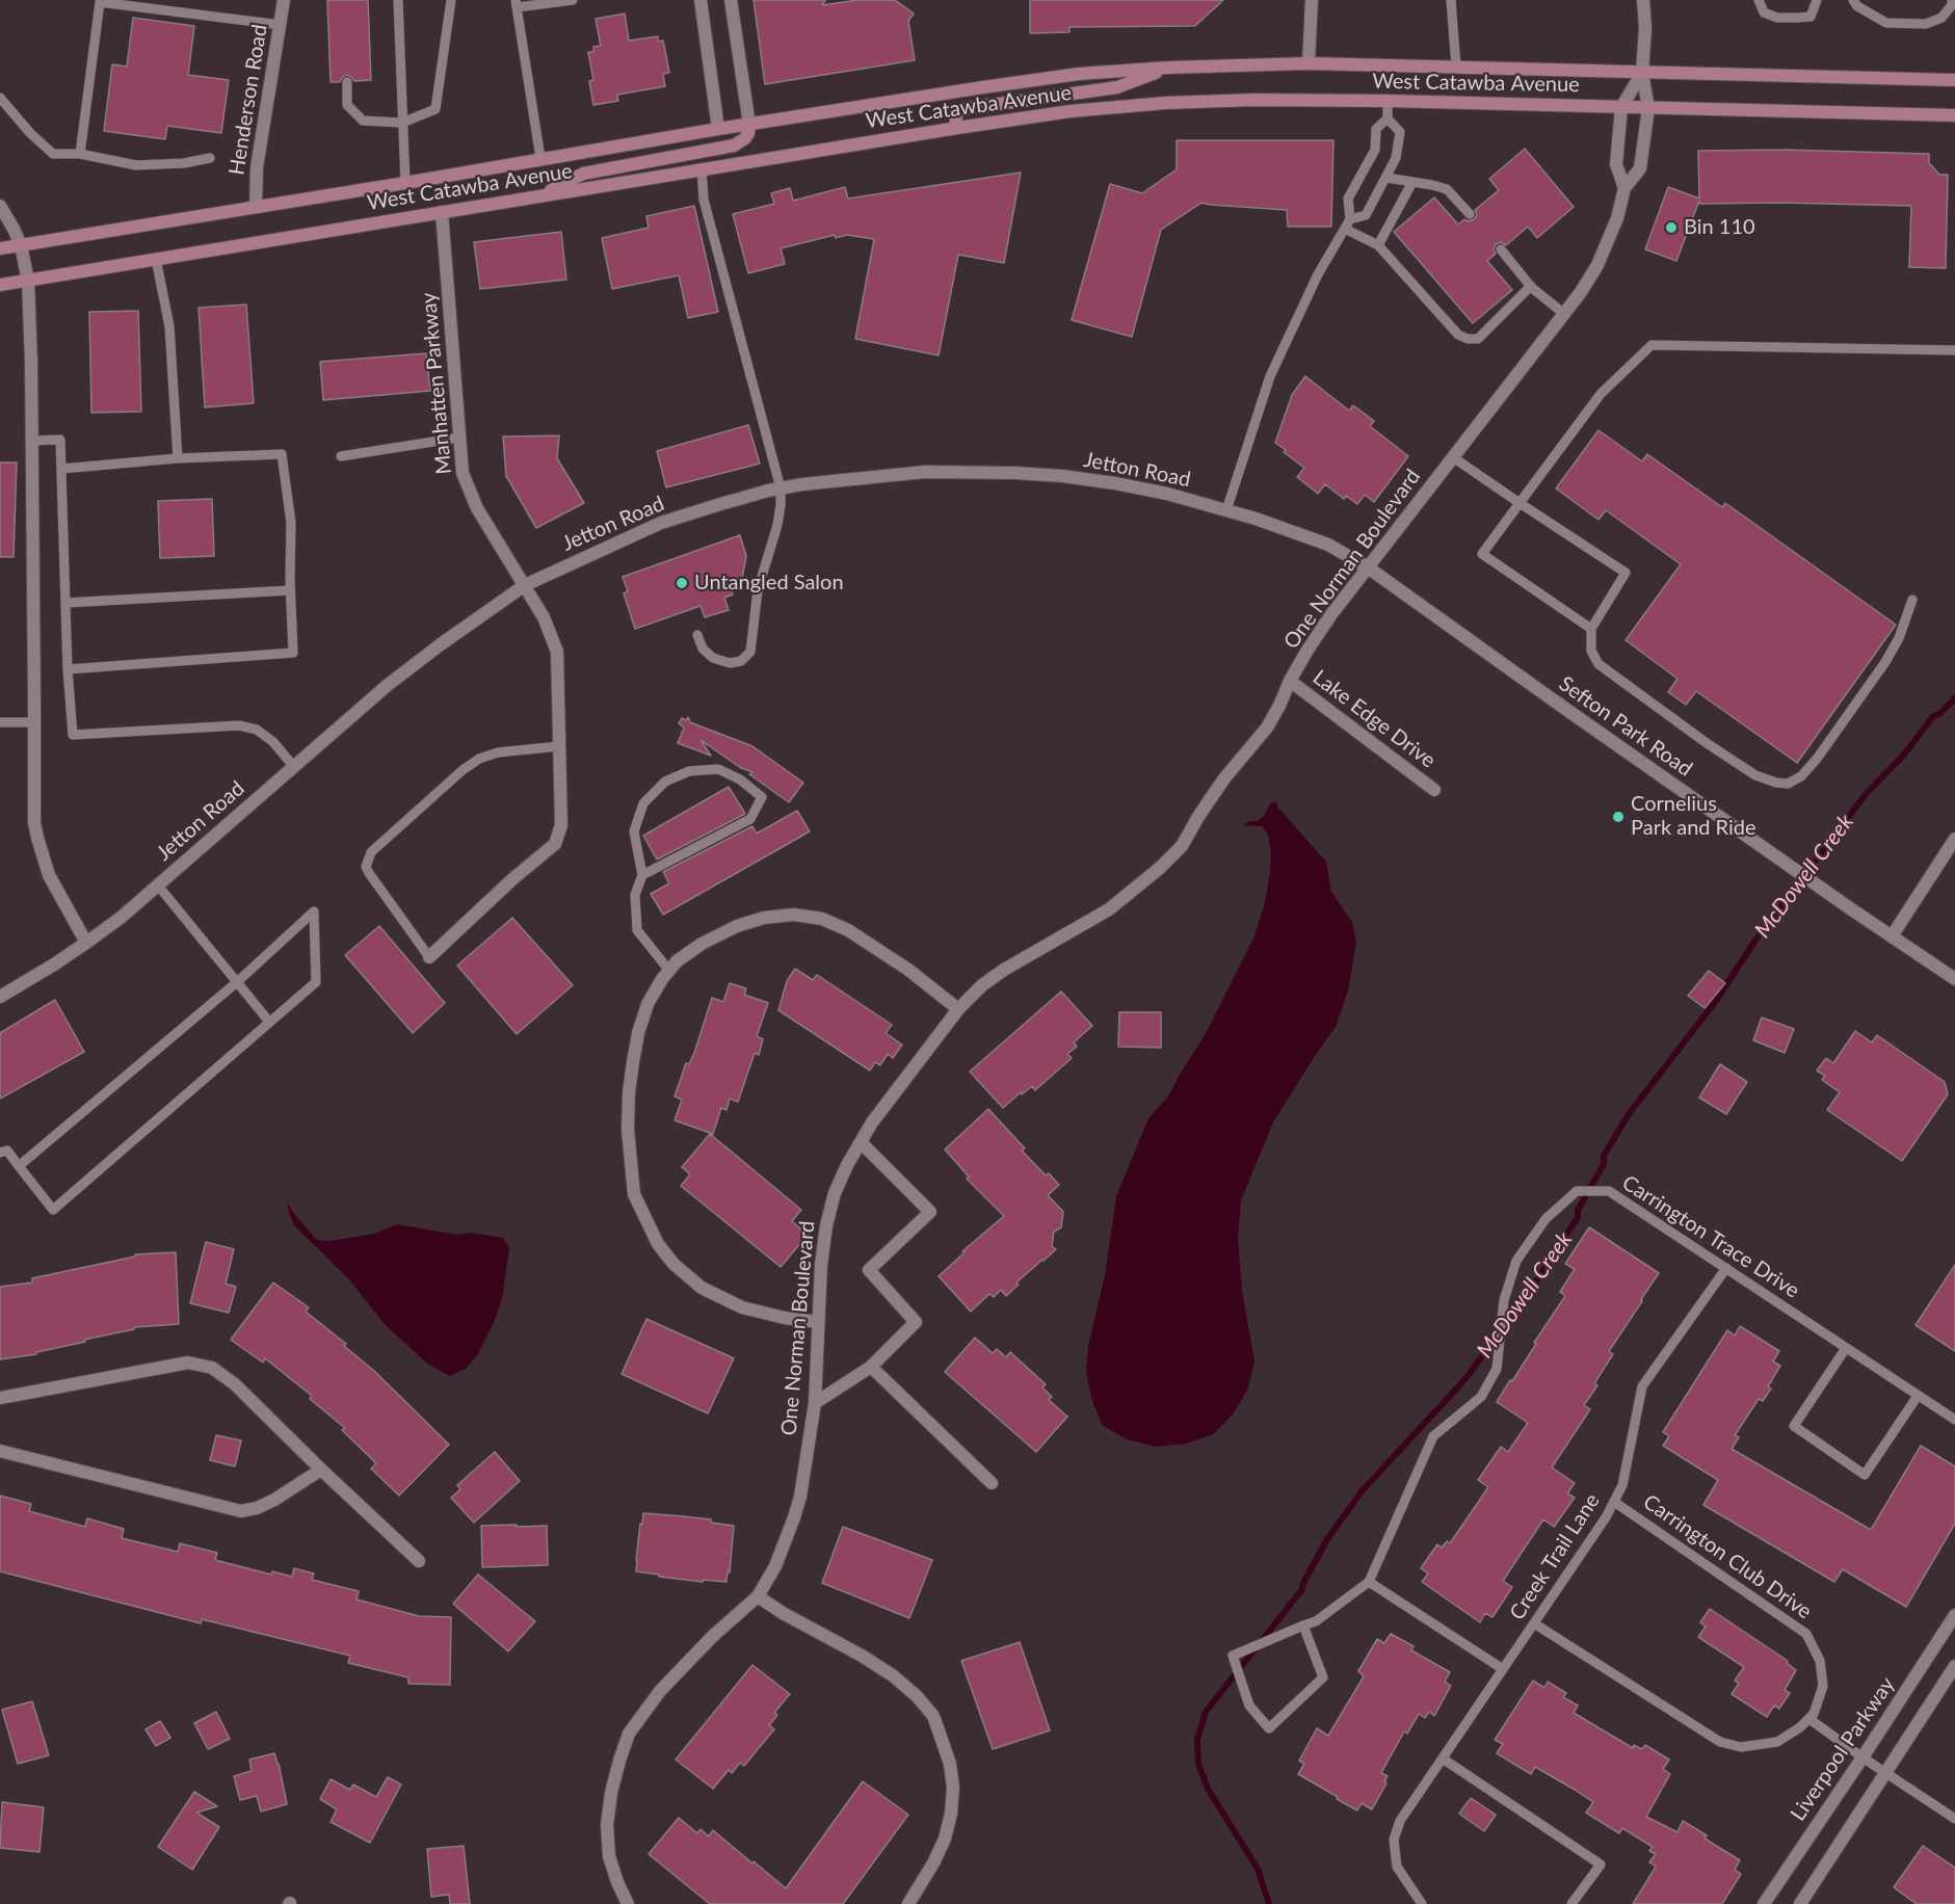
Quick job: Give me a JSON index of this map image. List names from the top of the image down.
{
  "streets": {
    "main road": ["West Catawba Avenue"],
    "street": [
      "Henderson Road",
      "Manhatten Parkway",
      "Jetton Road",
      "One Norman Boulevard",
      "Lake Edge Drive",
      "Sefton Park Road",
      "Liverpool Parkway"
    ],
    "lane": ["Carrington Trace Drive", "Creek Trail Lane", "Carrington Club Drive"]
  },
  "crossings": [
    ["West Catawba Avenue", "Henderson Road"],
    ["West Catawba Avenue", "Manhatten Parkway"],
    ["West Catawba Avenue", "One Norman Boulevard"],
    ["Manhatten Parkway", "Jetton Road"],
    ["Jetton Road", "One Norman Boulevard"],
    ["Jetton Road", "Sefton Park Road"],
    ["One Norman Boulevard", "Lake Edge Drive"],
    ["One Norman Boulevard", "Sefton Park Road"],
    ["Carrington Trace Drive", "Creek Trail Lane"],
    ["Creek Trail Lane", "Carrington Club Drive"]
  ],
  "water": ["McDowell Creek"],
  "places": ["Bin 110", "Untangled Salon", "Cornelius Park and Ride"]
}
